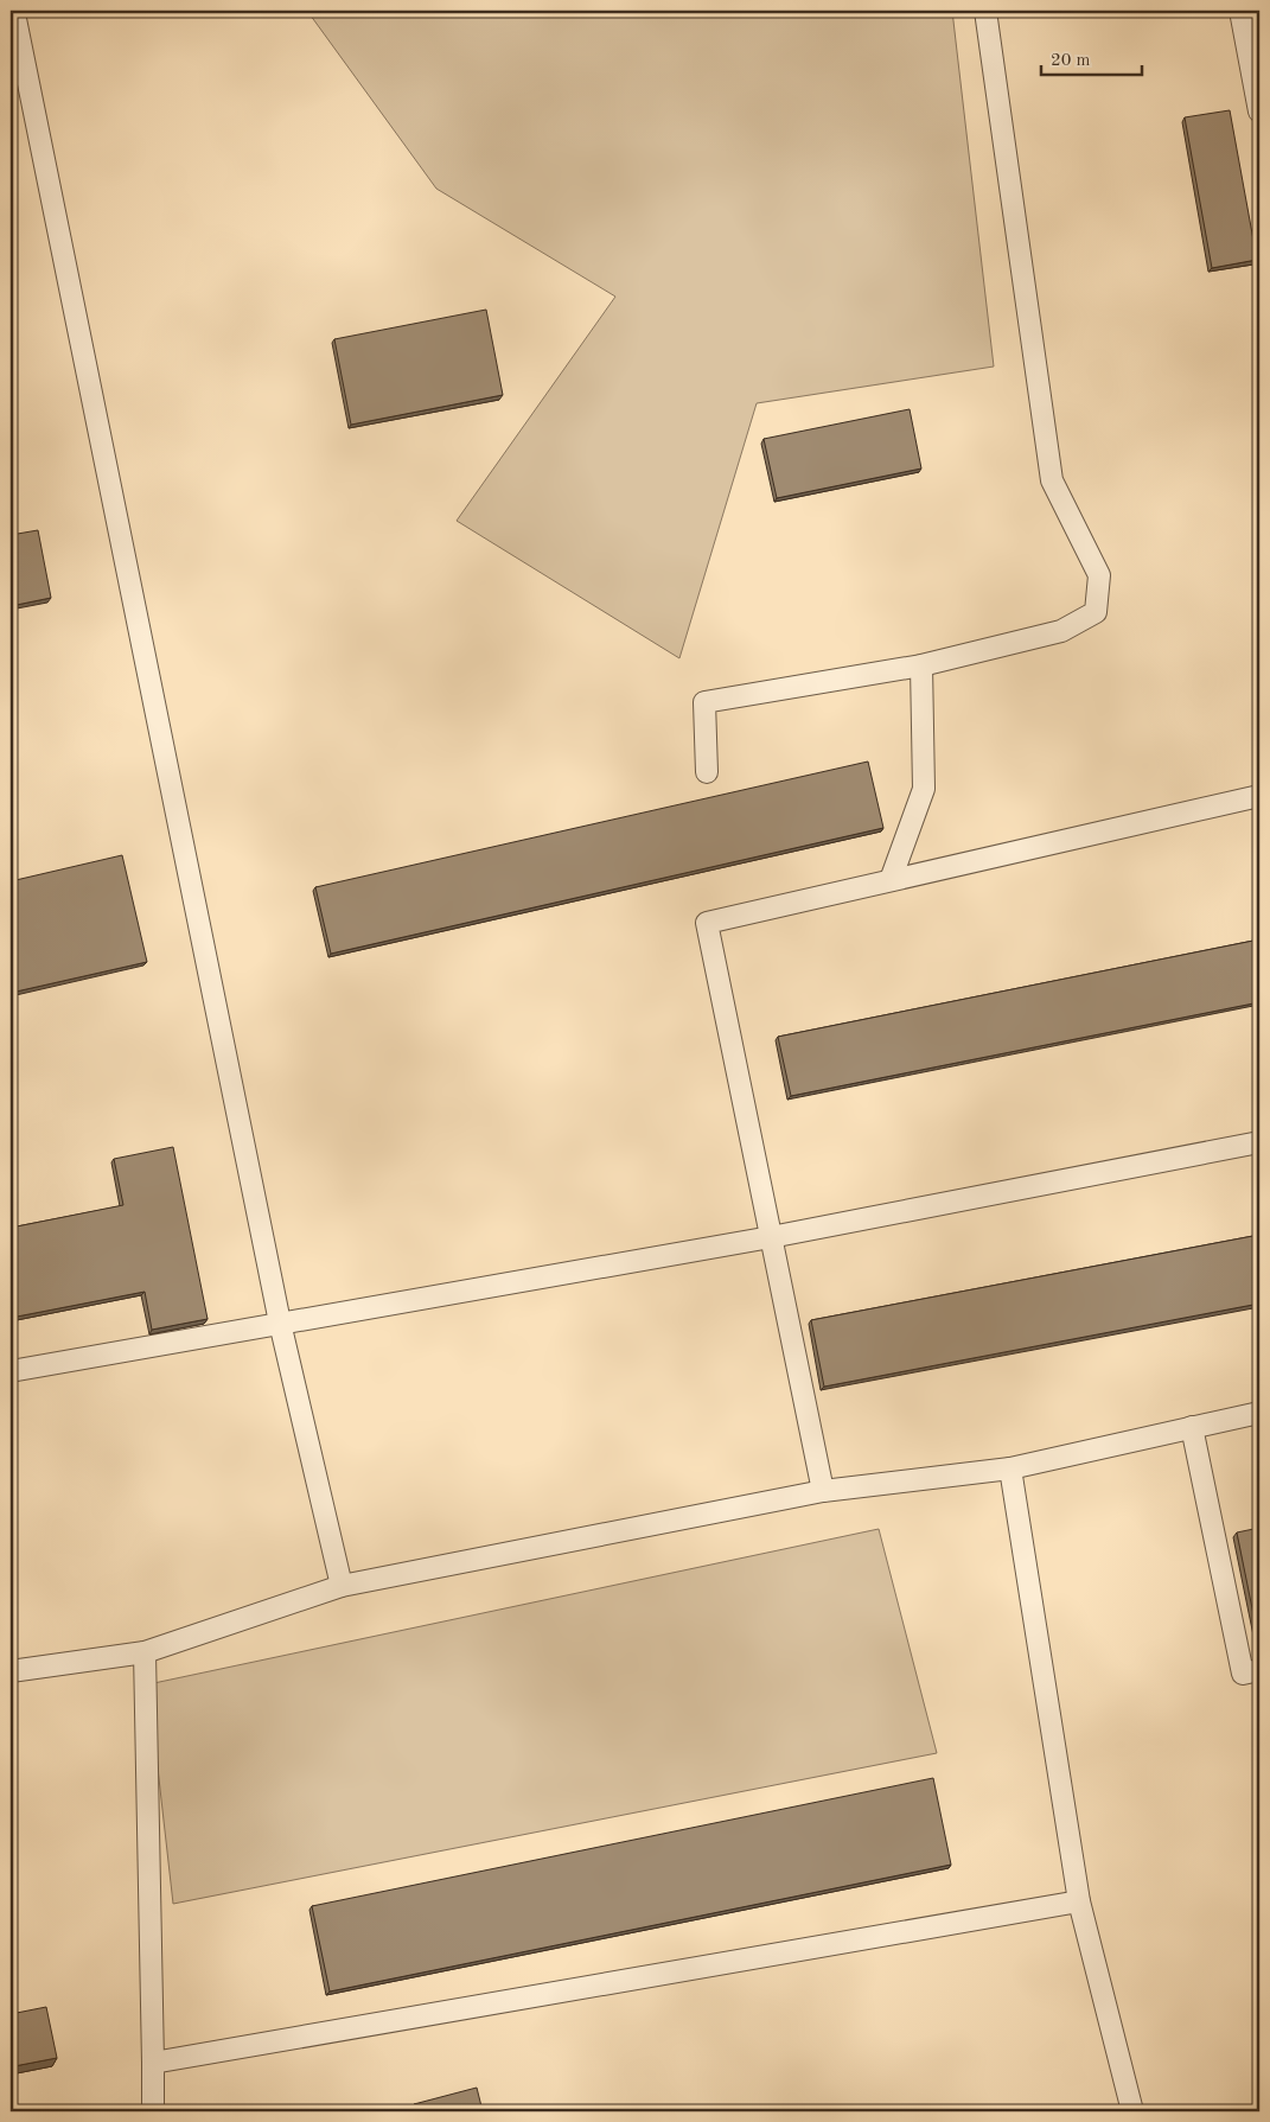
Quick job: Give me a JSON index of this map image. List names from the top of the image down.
{
  "scale_bar": "20 m"
}
